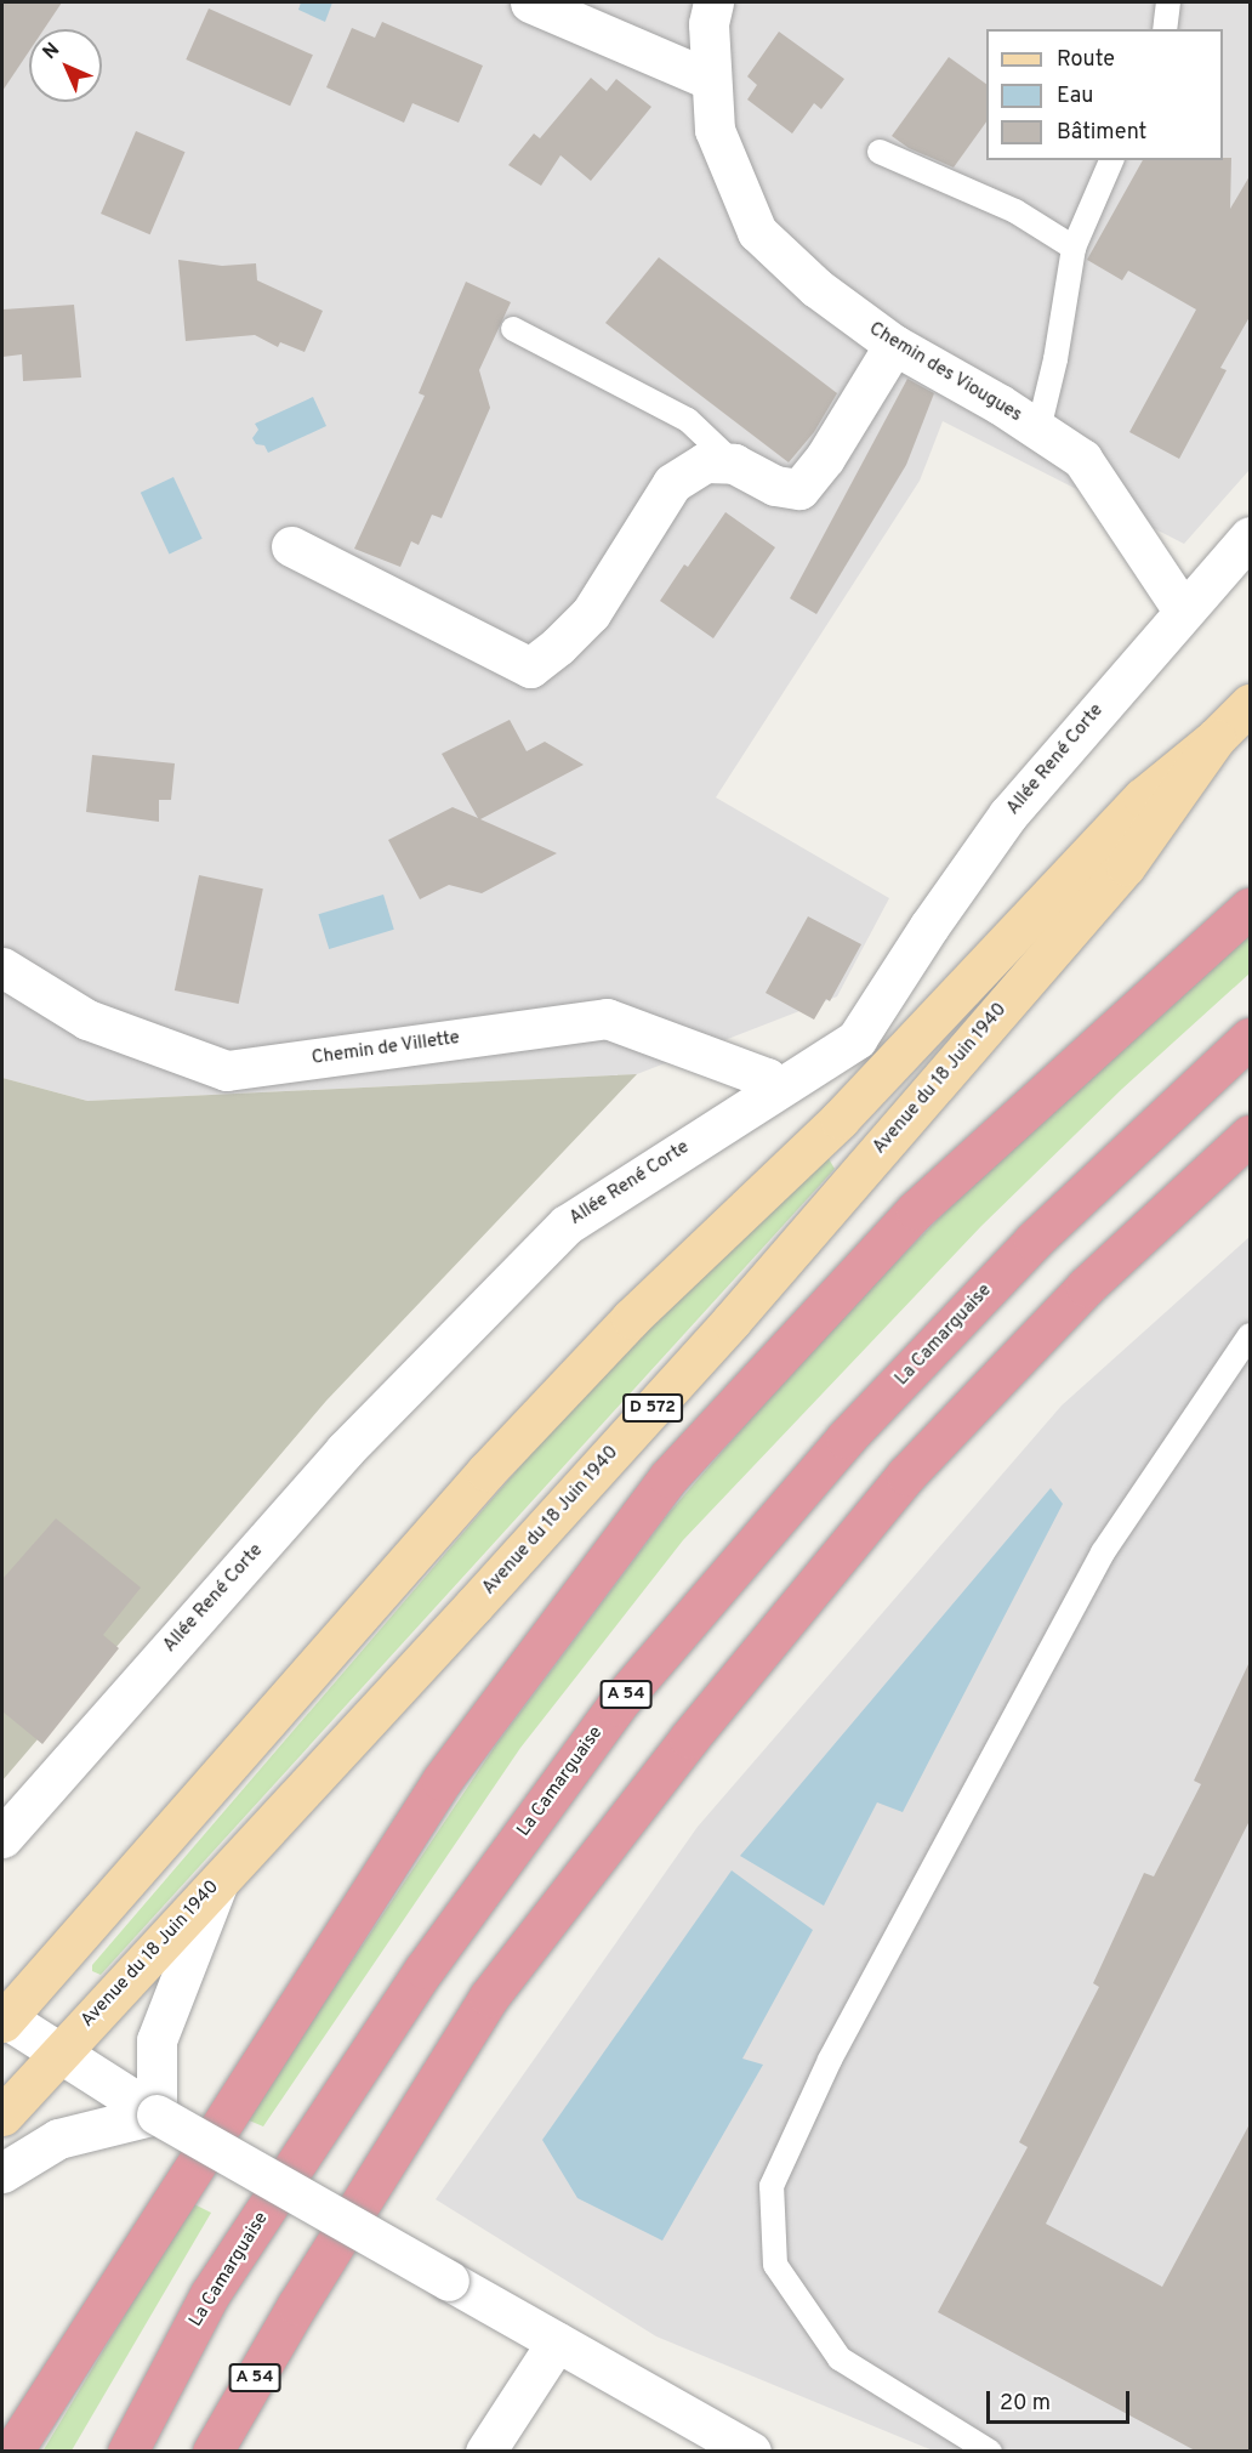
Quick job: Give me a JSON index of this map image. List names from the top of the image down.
{
  "streets": {
    "highway": ["La Camarguaise", "A 54"],
    "main road": ["Avenue du 18 Juin 1940", "D 572"],
    "street": ["Chemin des Viougues", "Allée René Corte", "Chemin de Villette"]
  },
  "crossings": [
    ["Chemin des Viougues", "Allée René Corte"],
    ["Allée René Corte", "Chemin de Villette"]
  ],
  "legend": ["Route", "Eau", "Bâtiment"],
  "scale_bar": "20 m",
  "north": "top left"
}
